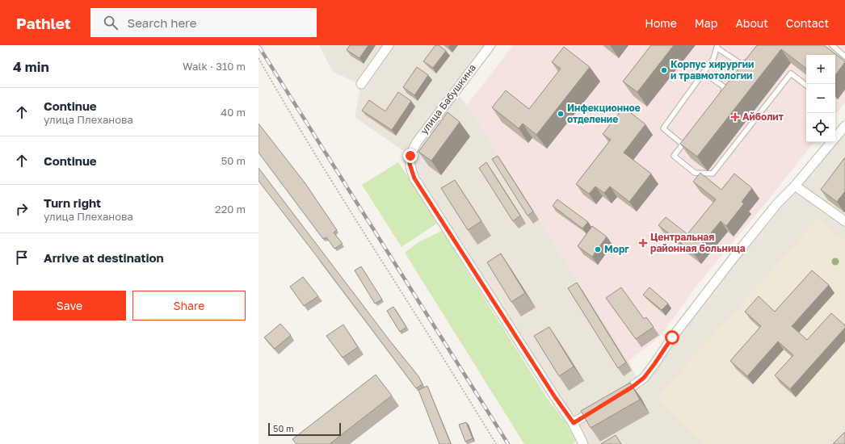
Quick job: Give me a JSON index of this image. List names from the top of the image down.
{
  "streets": {
    "street": ["улица Бабушкина"]
  },
  "places": {
    "other": ["Корпус хирургии и травмотологии", "Инфекционное отделение", "Морг"],
    "health": ["Айболит", "Центральная районная больница"]
  },
  "scale_bar": "50 m",
  "page": {
    "header": "Pathlet",
    "search": "Search here",
    "nav": [
      "Home",
      "Map",
      "About",
      "Contact"
    ],
    "heading": ["4 min", "Walk · 310 m"],
    "map_buttons": ["+", "−"],
    "list": [
      ["Continue", "улица Плеханова", "40 m"],
      ["Continue", "50 m"],
      ["Turn right", "улица Плеханова", "220 m"],
      "Arrive at destination"
    ],
    "buttons": ["Save", "Share"],
    "scale": "50 m"
  }
}
